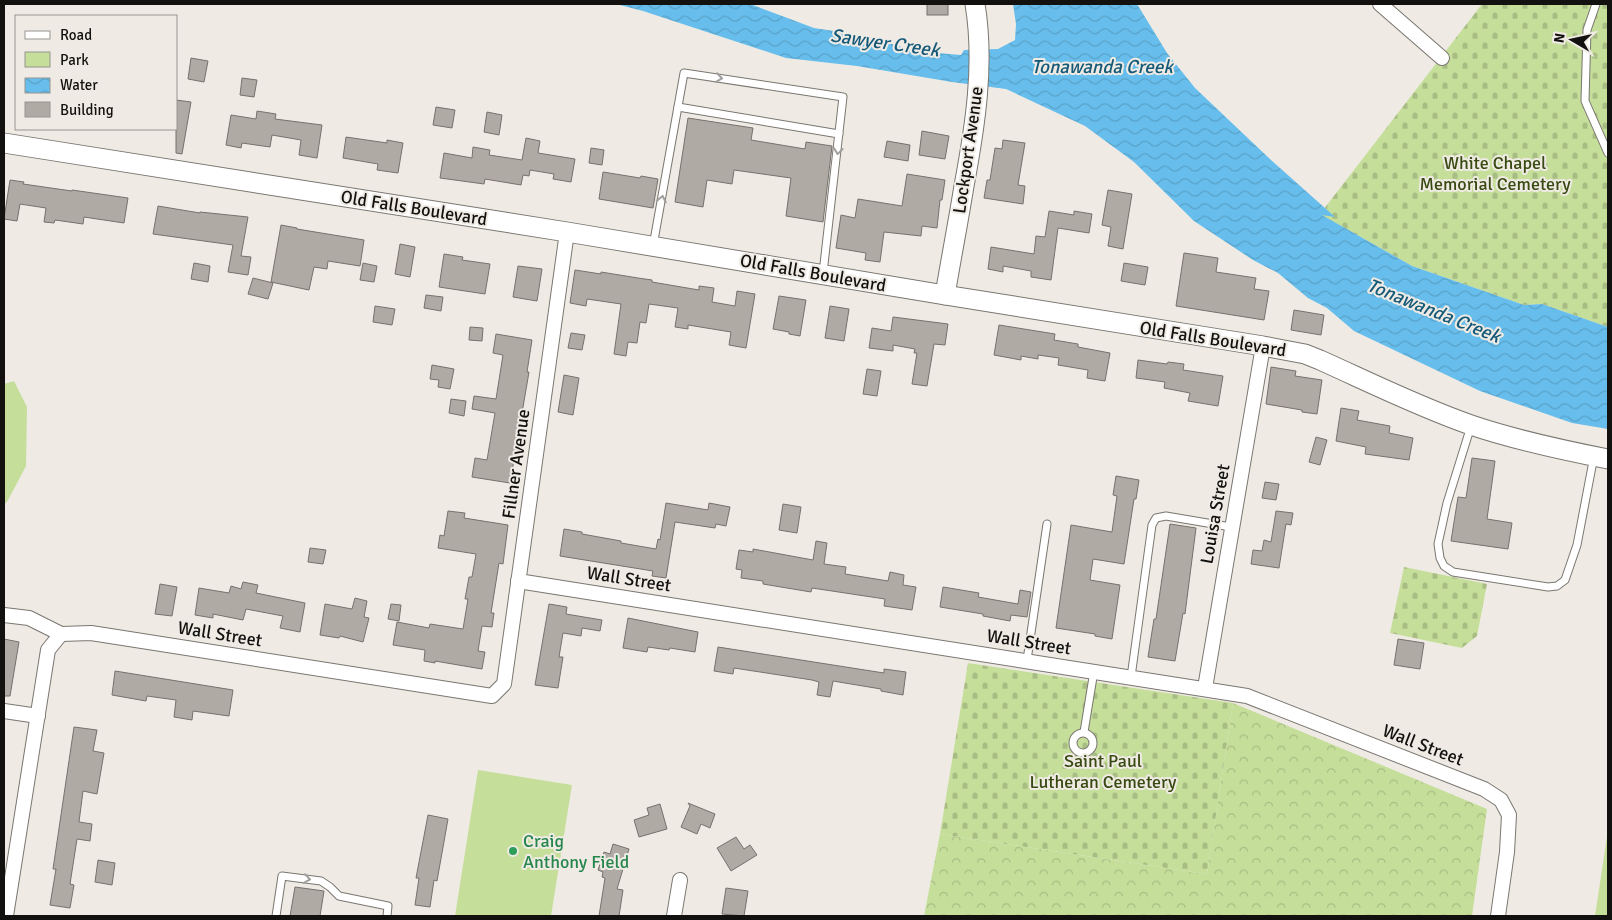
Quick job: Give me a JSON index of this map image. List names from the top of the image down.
{
  "streets": {
    "street": [
      "Lockport Avenue",
      "Old Falls Boulevard",
      "Fillner Avenue",
      "Louisa Street",
      "Wall Street"
    ]
  },
  "crossings": [
    ["Lockport Avenue", "Old Falls Boulevard"],
    ["Old Falls Boulevard", "Fillner Avenue"],
    ["Old Falls Boulevard", "Louisa Street"],
    ["Fillner Avenue", "Wall Street"],
    ["Louisa Street", "Wall Street"]
  ],
  "water": ["Sawyer Creek", "Tonawanda Creek"],
  "parks": ["White Chapel Memorial Cemetery", "Saint Paul Lutheran Cemetery"],
  "places": ["Craig Anthony Field"],
  "legend": [
    "Road",
    "Park",
    "Water",
    "Building"
  ],
  "north": "left"
}
